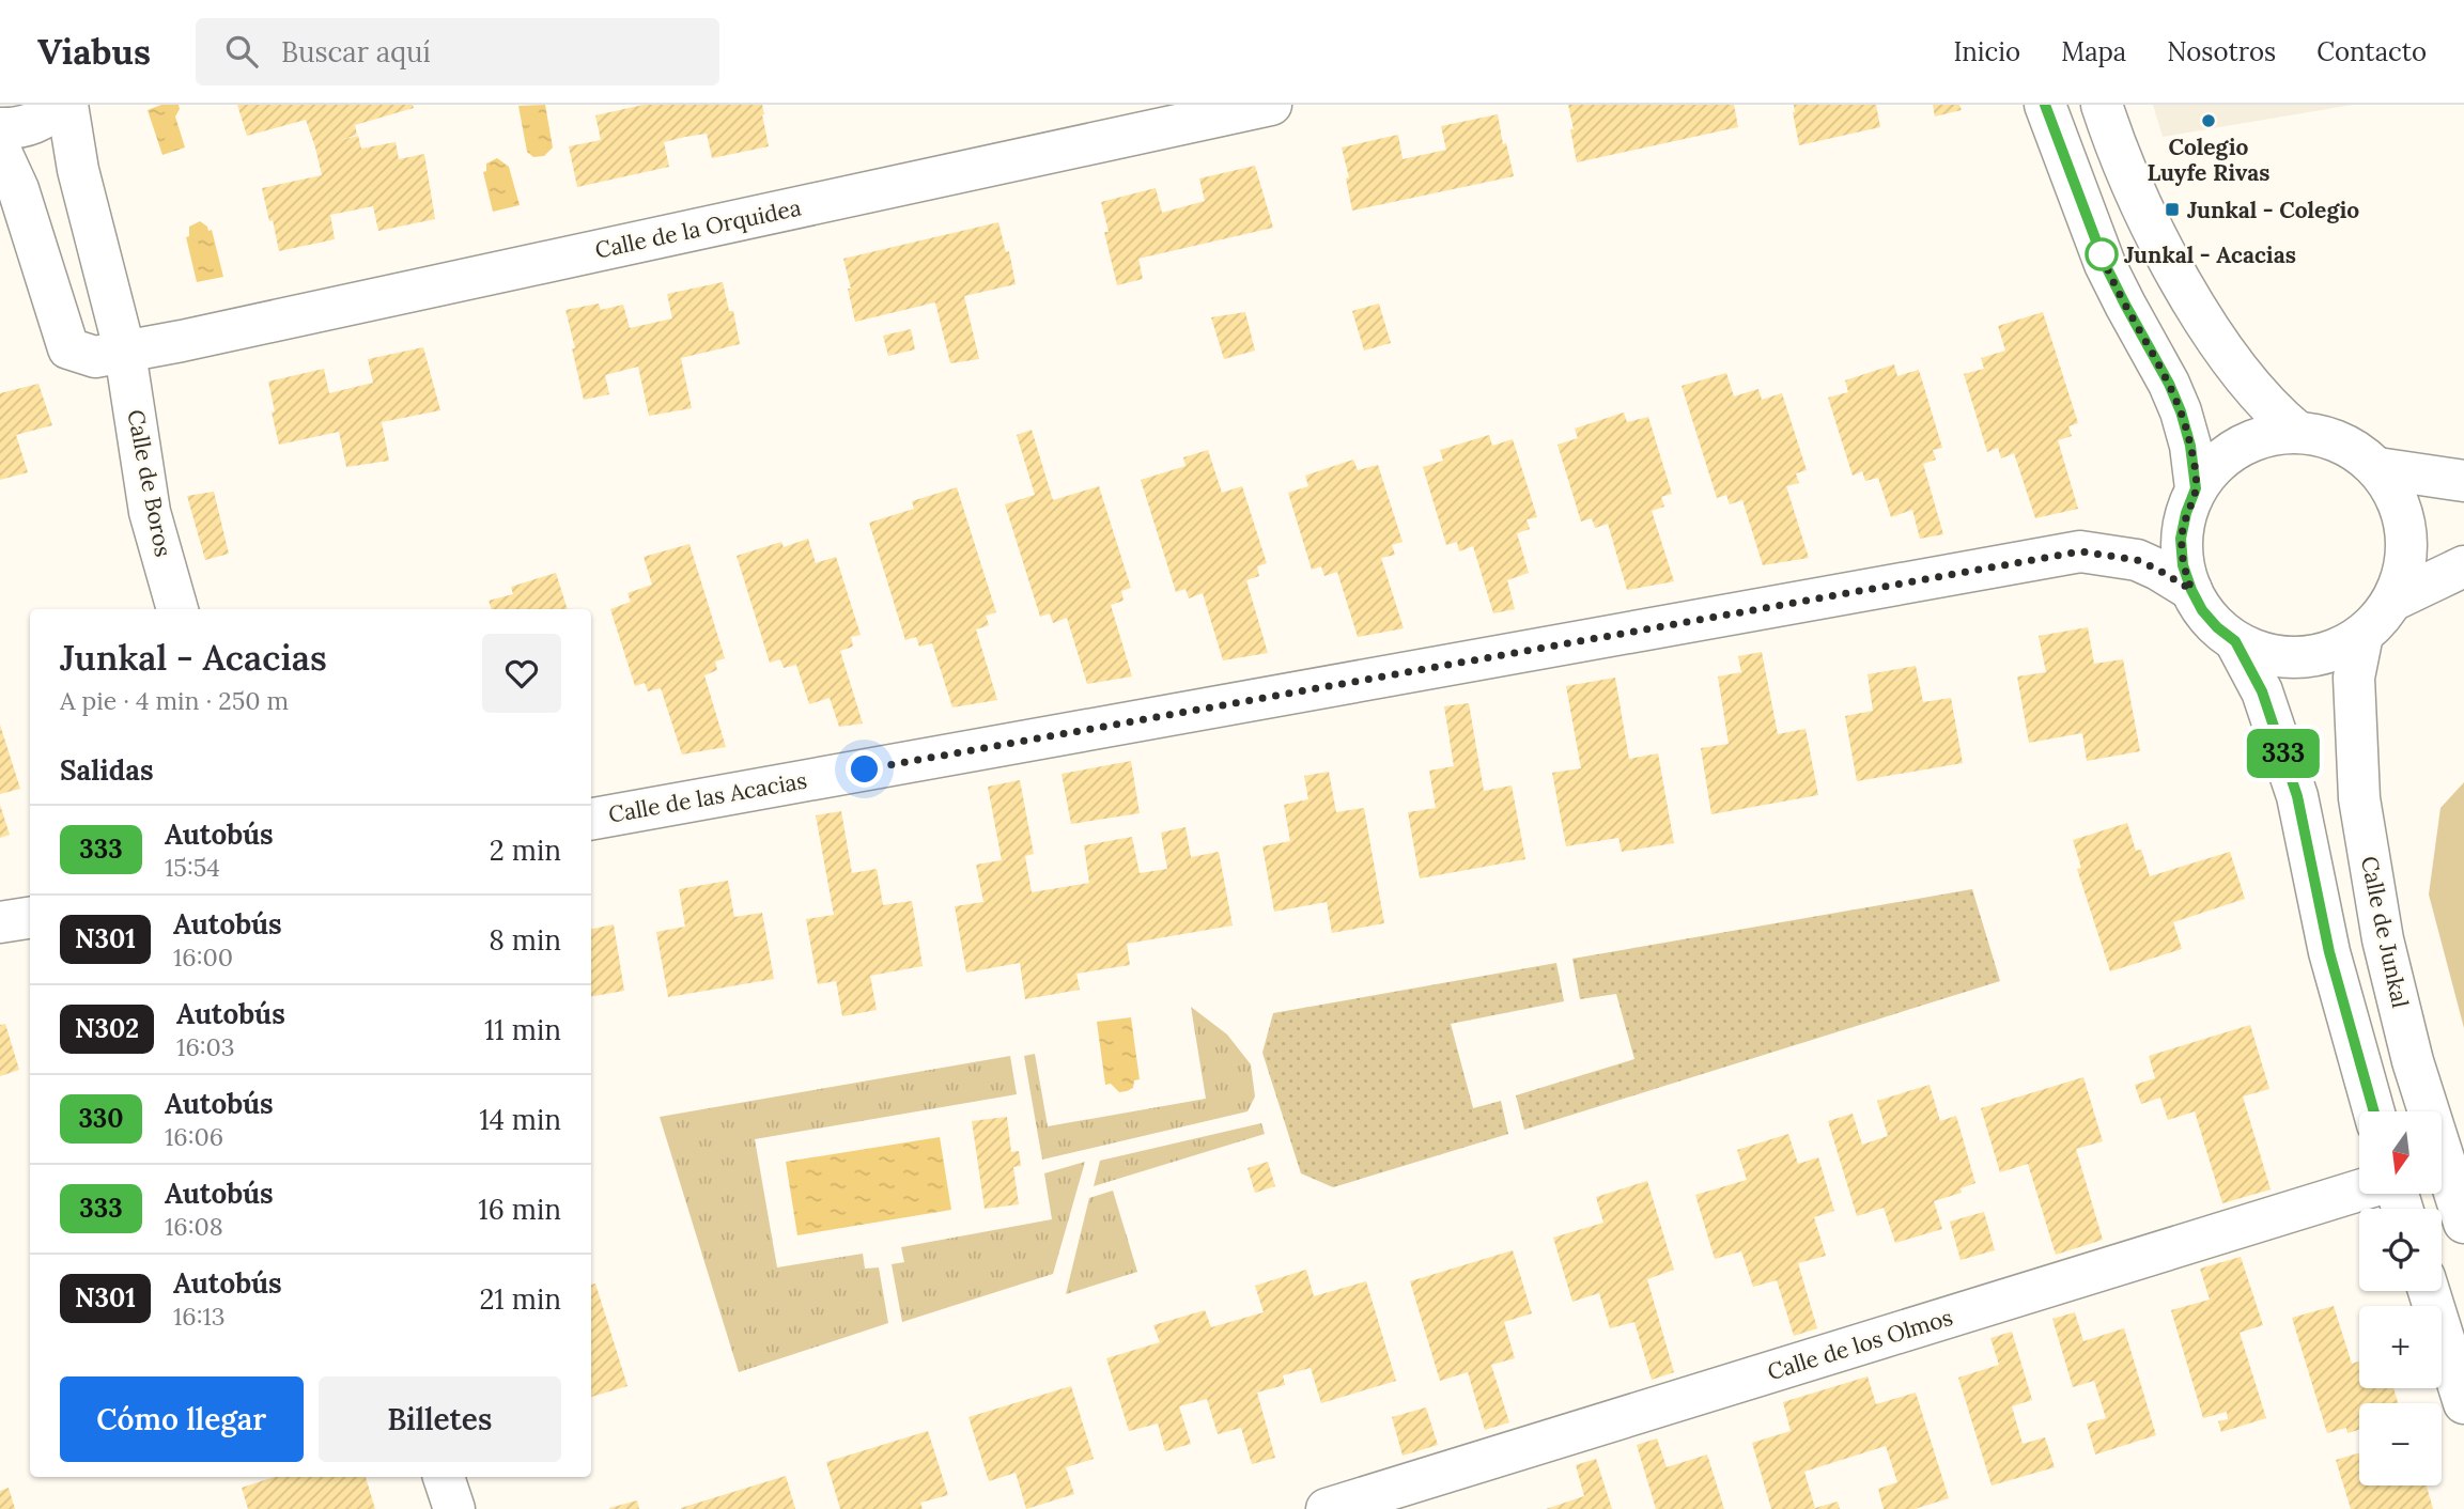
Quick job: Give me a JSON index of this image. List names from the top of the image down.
{
  "streets": {
    "street": [
      "Calle de la Orquidea",
      "Calle de Boros",
      "Calle de las Acacias",
      "Calle de Junkal",
      "Calle de los Olmos"
    ]
  },
  "crossings": [
    ["Calle de la Orquidea", "Calle de Boros"],
    ["Calle de las Acacias", "Calle de Junkal"]
  ],
  "places": {
    "other": ["Colegio Luyfe Rivas", "Junkal - Acacias"],
    "transit": ["Junkal - Colegio"]
  },
  "lines": ["bus line 333"],
  "north": "bottom",
  "page": {
    "header": "Viabus",
    "search": "Buscar aquí",
    "nav": [
      "Inicio",
      "Mapa",
      "Nosotros",
      "Contacto"
    ],
    "on_map": "333",
    "heading": [
      ["Junkal - Acacias", "A pie · 4 min · 250 m"],
      "Salidas"
    ],
    "list": [
      {
        "mark": "333",
        "name": "Autobús",
        "note": "15:54",
        "value": "2 min"
      },
      {
        "mark": "N301",
        "name": "Autobús",
        "note": "16:00",
        "value": "8 min"
      },
      {
        "mark": "N302",
        "name": "Autobús",
        "note": "16:03",
        "value": "11 min"
      },
      {
        "mark": "330",
        "name": "Autobús",
        "note": "16:06",
        "value": "14 min"
      },
      {
        "mark": "333",
        "name": "Autobús",
        "note": "16:08",
        "value": "16 min"
      },
      {
        "mark": "N301",
        "name": "Autobús",
        "note": "16:13",
        "value": "21 min"
      }
    ],
    "map_buttons": ["+", "−"],
    "buttons": ["Cómo llegar", "Billetes"]
  }
}
